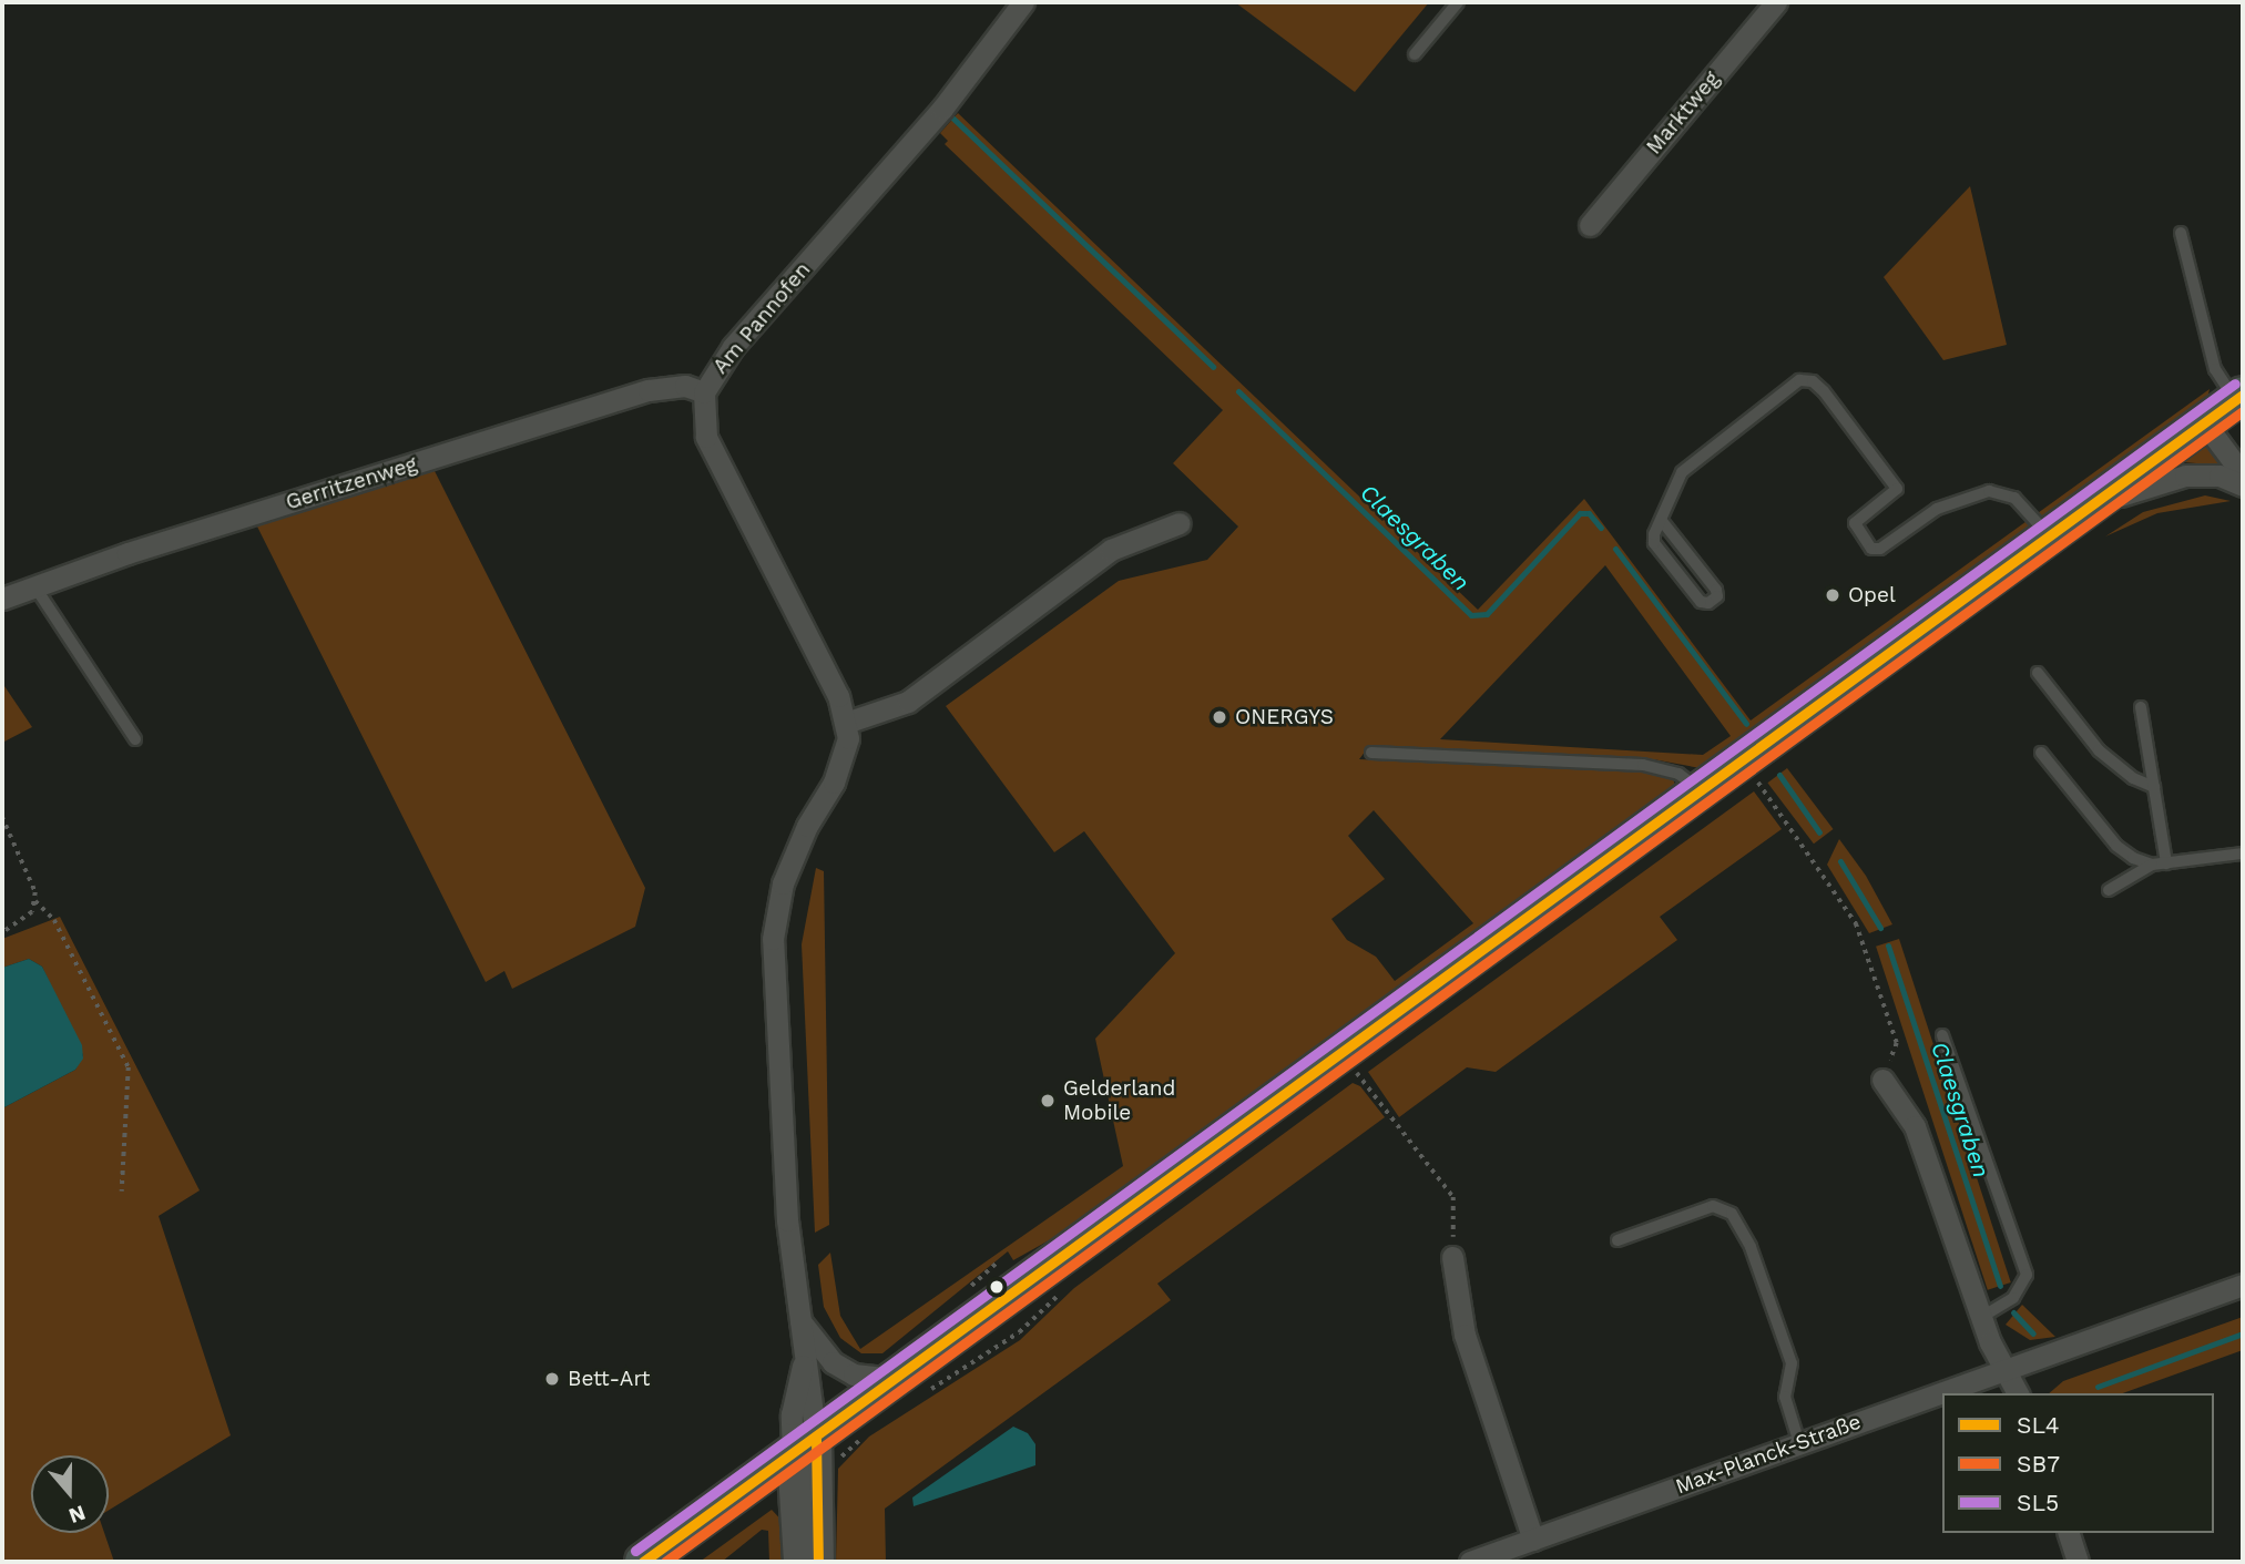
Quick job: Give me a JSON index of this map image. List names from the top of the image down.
{
  "streets": {
    "street": [
      "Marktweg",
      "Am Pannofen",
      "Gerritzenweg",
      "Max-Planck-Straße"
    ]
  },
  "crossings": [
    ["Am Pannofen", "Gerritzenweg"]
  ],
  "water": ["Claesgraben"],
  "places": [
    "Opel",
    "ONERGYS",
    "Gelderland Mobile",
    "Bett-Art"
  ],
  "lines": ["transit line SL5", "transit line SL4", "transit line SB7"],
  "legend": ["SL4", "SB7", "SL5"],
  "north": "bottom"
}
